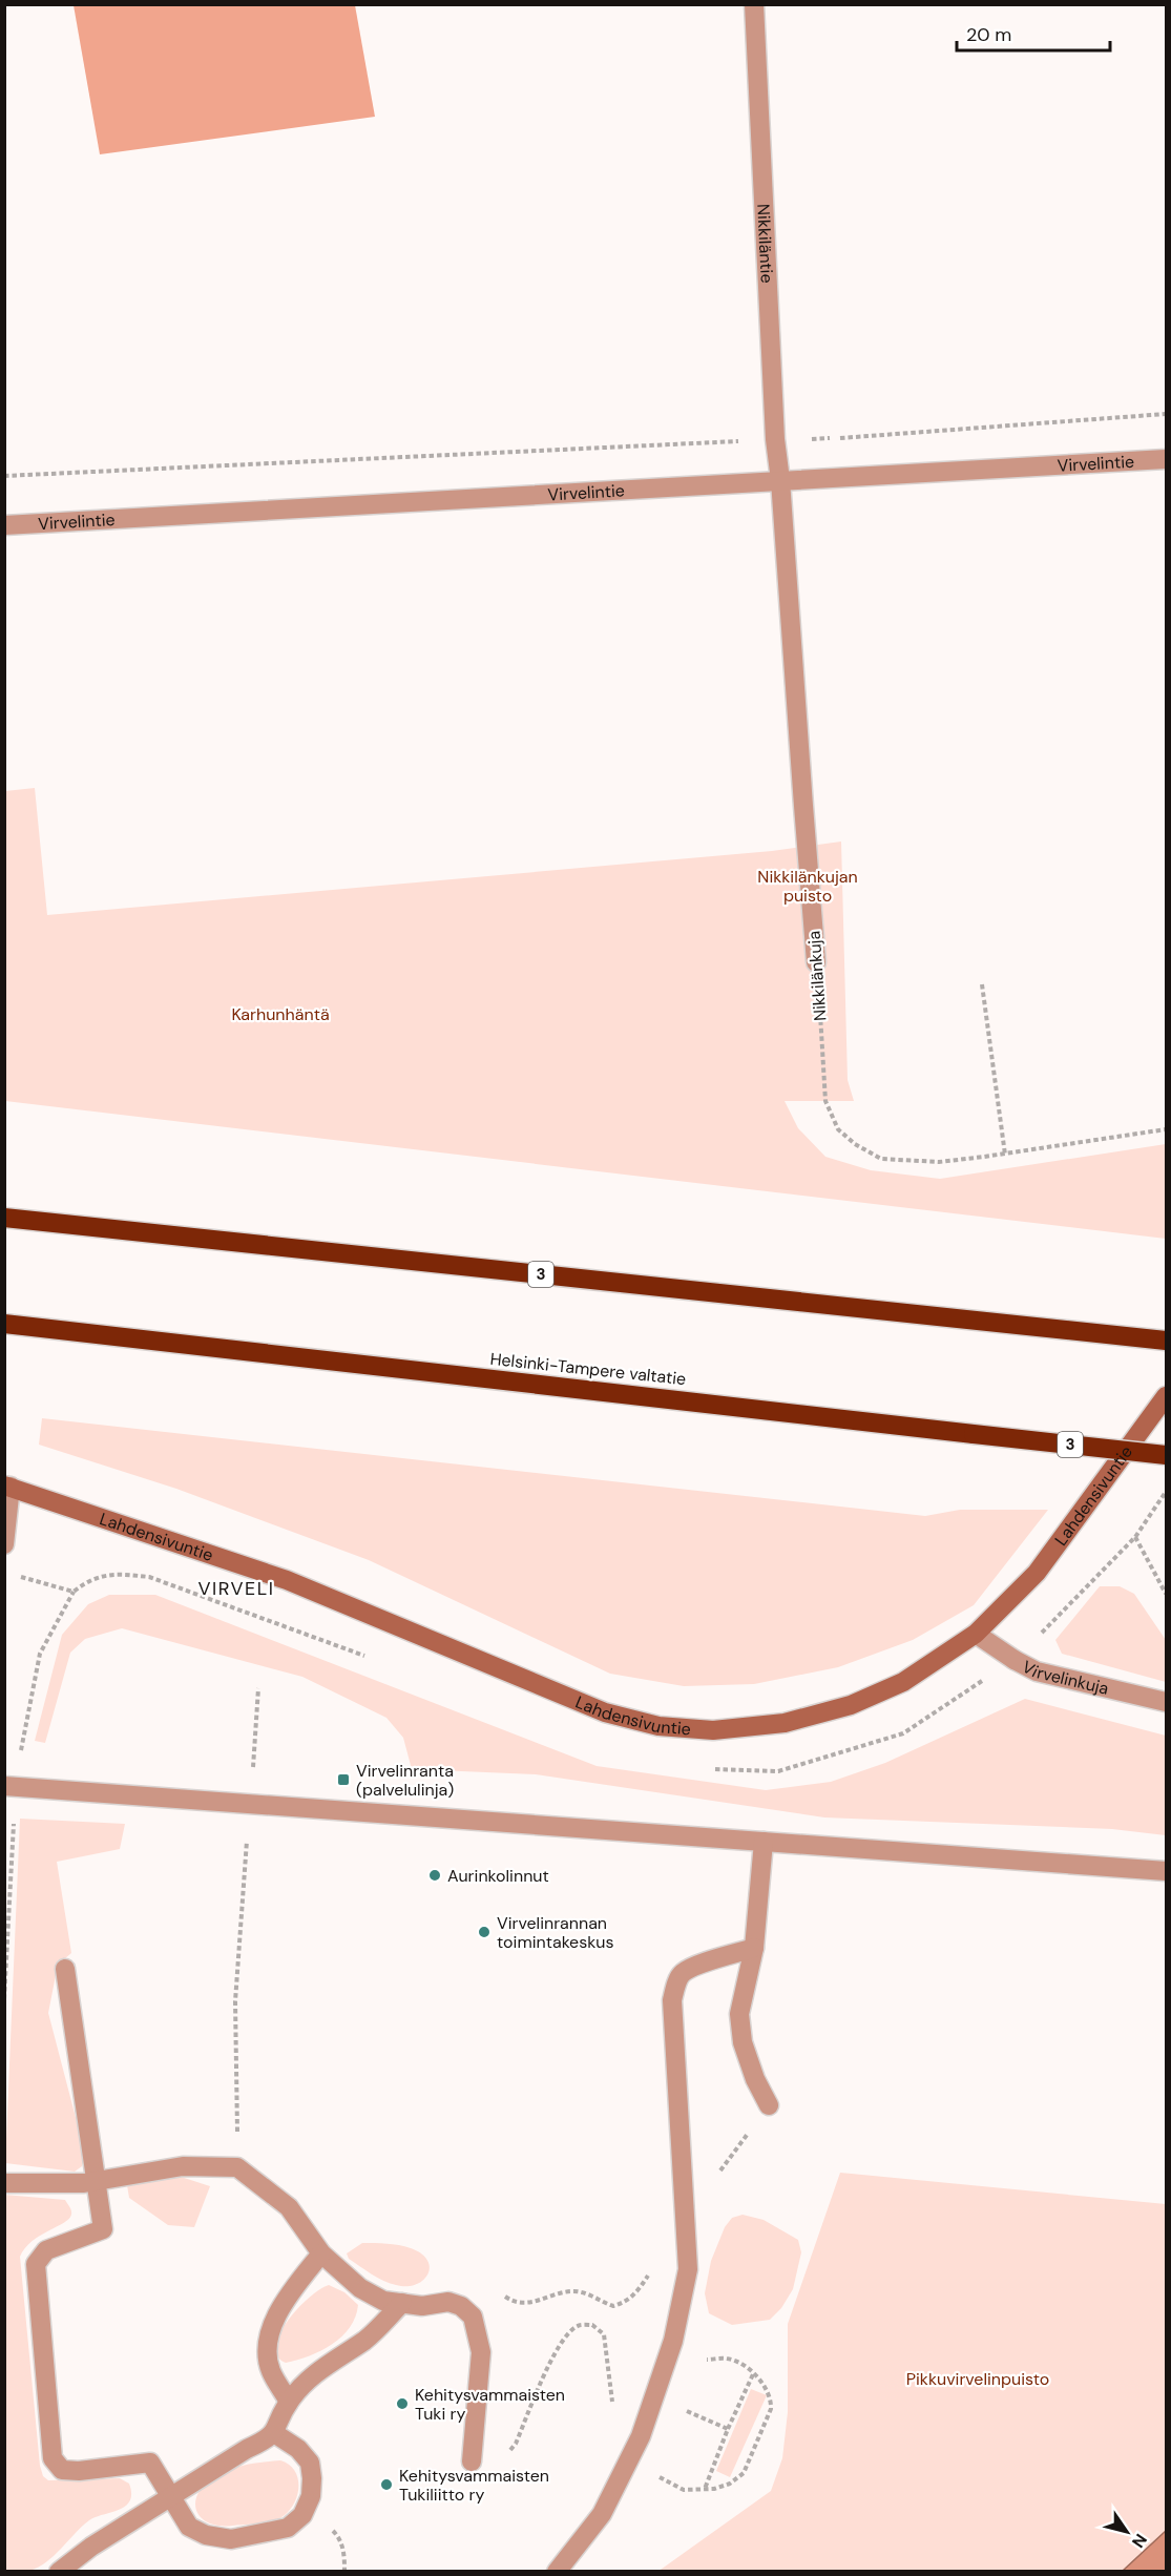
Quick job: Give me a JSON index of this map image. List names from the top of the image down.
{
  "streets": {
    "highway": ["3", "Helsinki-Tampere valtatie"],
    "main road": ["Lahdensivuntie"],
    "street": [
      "Nikkiläntie",
      "Virvelintie",
      "Nikkilänkuja",
      "Virvelinkuja"
    ]
  },
  "crossings": [
    ["Nikkiläntie", "Virvelintie"],
    ["Nikkiläntie", "Nikkilänkuja"],
    ["Virvelintie", "Nikkilänkuja"],
    ["Lahdensivuntie", "Virvelinkuja"]
  ],
  "districts": ["VIRVELI"],
  "parks": ["Nikkilänkujan puisto", "Karhunhäntä", "Pikkuvirvelinpuisto"],
  "places": {
    "transit": ["Virvelinranta (palvelulinja)"],
    "other": [
      "Aurinkolinnut",
      "Virvelinrannan toimintakeskus",
      "Kehitysvammaisten Tuki ry",
      "Kehitysvammaisten Tukiliitto ry"
    ]
  },
  "scale_bar": "20 m",
  "north": "bottom right"
}
